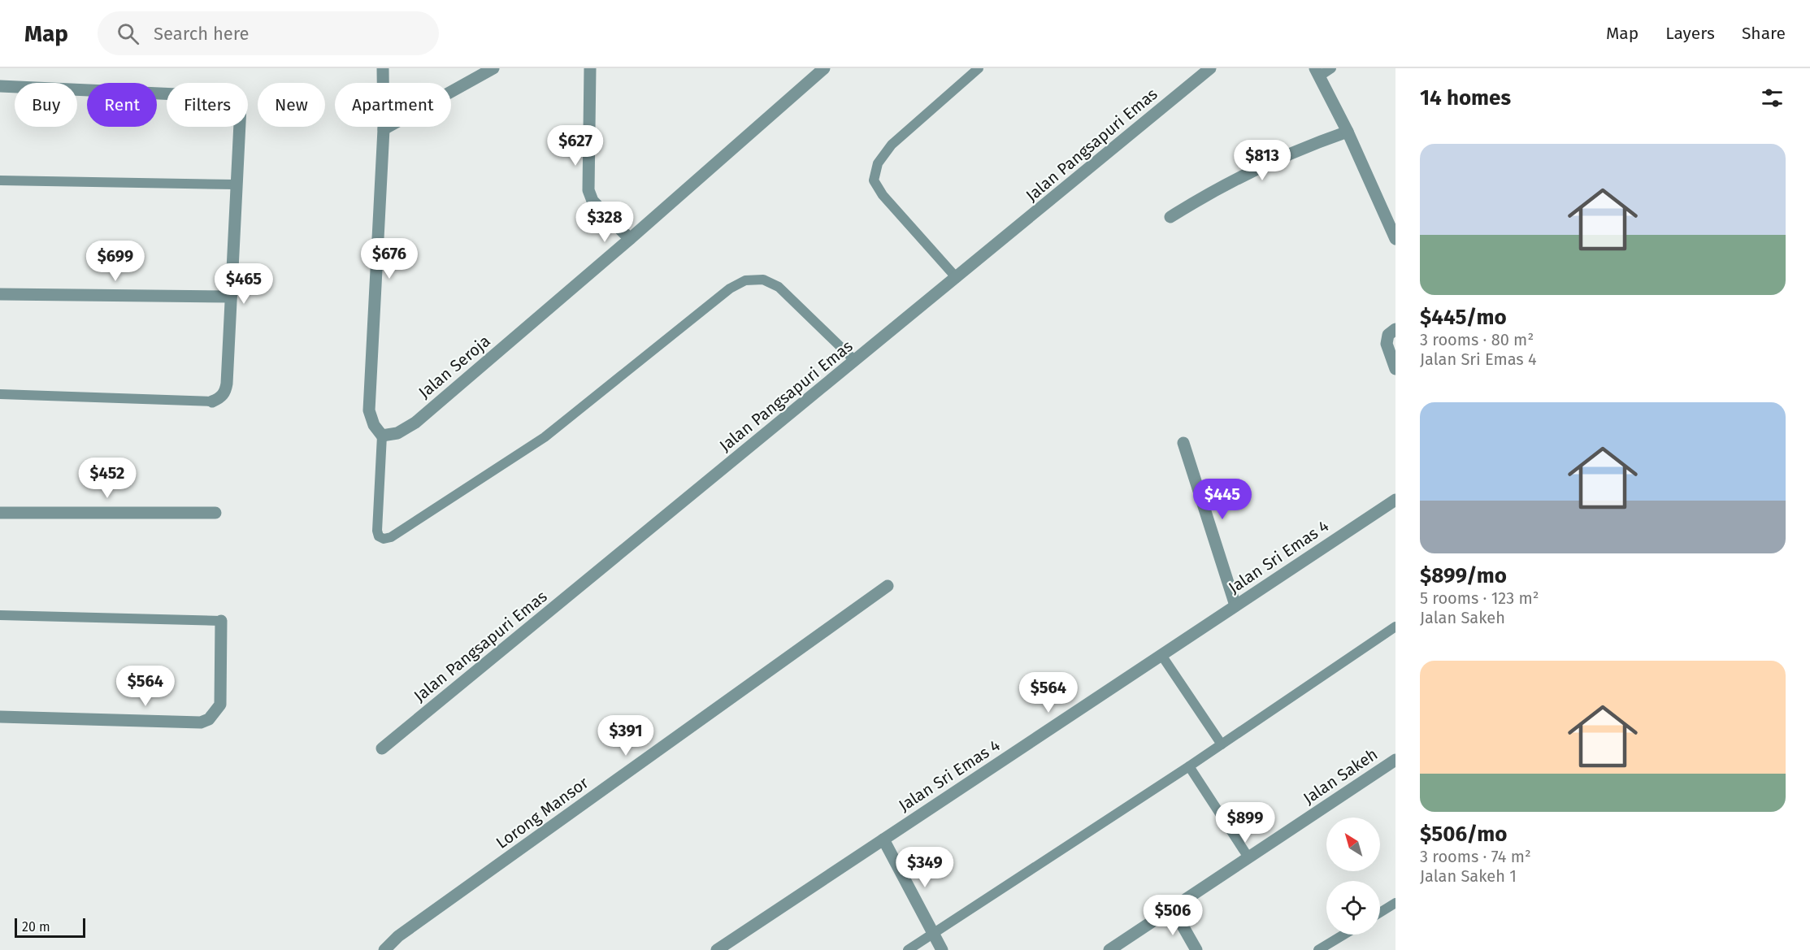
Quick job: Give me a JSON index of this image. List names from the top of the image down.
{
  "streets": {
    "street": [
      "Jalan Pangsapuri Emas",
      "Jalan Seroja",
      "Jalan Sri Emas 4",
      "Jalan Sakeh",
      "Lorong Mansor"
    ]
  },
  "scale_bar": "20 m",
  "north": "top left",
  "page": {
    "header": "Map",
    "search": "Search here",
    "nav": ["Map", "Layers", "Share"],
    "heading": "14 homes",
    "chip": [
      "Buy",
      "Rent",
      "Filters",
      "New",
      "Apartment"
    ],
    "price": [
      "$627",
      "$813",
      "$328",
      "$676",
      "$699",
      "$465",
      "$452",
      "$445",
      "$564",
      "$564",
      "$391",
      "$899",
      "$349",
      "$506"
    ],
    "list": [
      {
        "name": "$445/mo",
        "note": "3 rooms · 80 m² · Jalan Sri Emas 4"
      },
      {
        "name": "$899/mo",
        "note": "5 rooms · 123 m² · Jalan Sakeh"
      },
      {
        "name": "$506/mo",
        "note": "3 rooms · 74 m² · Jalan Sakeh 1"
      }
    ],
    "scale": "20 m"
  }
}
